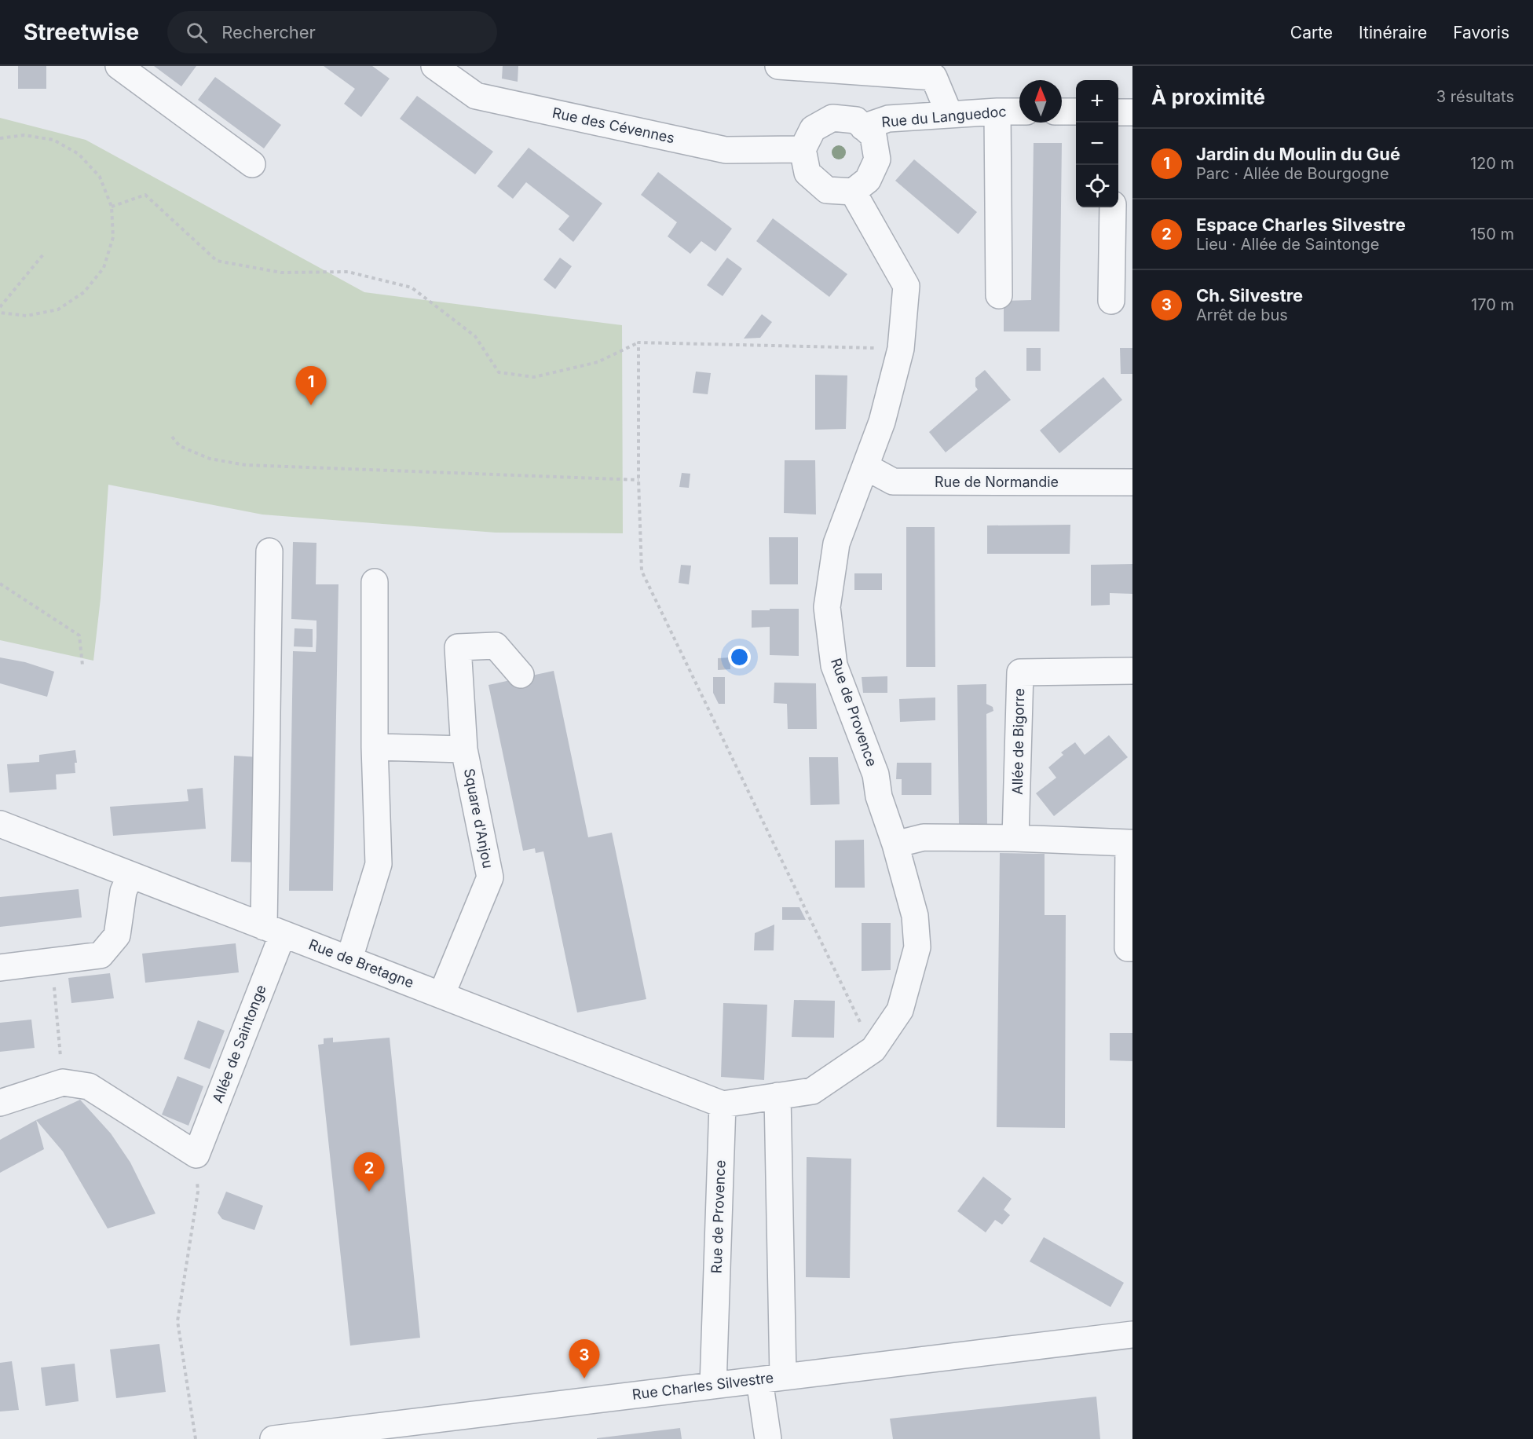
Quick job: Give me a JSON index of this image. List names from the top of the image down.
{
  "streets": {
    "street": [
      "Rue du Languedoc",
      "Rue des Cévennes",
      "Rue de Normandie",
      "Rue de Provence",
      "Allée de Bigorre",
      "Square d'Anjou",
      "Rue de Bretagne",
      "Allée de Saintonge",
      "Rue Charles Silvestre"
    ]
  },
  "crossings": [
    ["Rue du Languedoc", "Rue des Cévennes"],
    ["Rue du Languedoc", "Rue de Provence"],
    ["Rue des Cévennes", "Rue de Provence"],
    ["Rue de Normandie", "Rue de Provence"],
    ["Rue de Provence", "Rue de Bretagne"],
    ["Rue de Provence", "Rue Charles Silvestre"],
    ["Square d'Anjou", "Rue de Bretagne"],
    ["Rue de Bretagne", "Allée de Saintonge"]
  ],
  "north": "top",
  "page": {
    "header": "Streetwise",
    "search": "Rechercher",
    "nav": ["Carte", "Itinéraire", "Favoris"],
    "heading": ["À proximité", "3 résultats"],
    "map_buttons": ["+", "−"],
    "list": [
      {
        "mark": "1",
        "name": "Jardin du Moulin du Gué",
        "note": "Parc · Allée de Bourgogne",
        "value": "120 m"
      },
      {
        "mark": "2",
        "name": "Espace Charles Silvestre",
        "note": "Lieu · Allée de Saintonge",
        "value": "150 m"
      },
      {
        "mark": "3",
        "name": "Ch. Silvestre",
        "note": "Arrêt de bus",
        "value": "170 m"
      }
    ],
    "pins": ["1", "2", "3"]
  }
}
